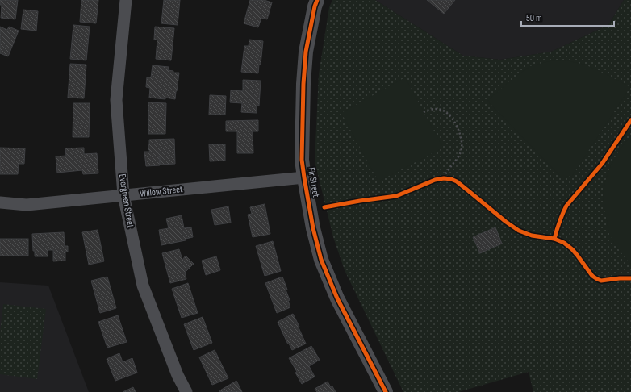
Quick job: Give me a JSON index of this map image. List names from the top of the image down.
{
  "streets": {
    "street": ["Fir Street", "Willow Street", "Evergreen Street"]
  },
  "crossings": [
    ["Fir Street", "Willow Street"],
    ["Willow Street", "Evergreen Street"]
  ],
  "scale_bar": "50 m"
}
